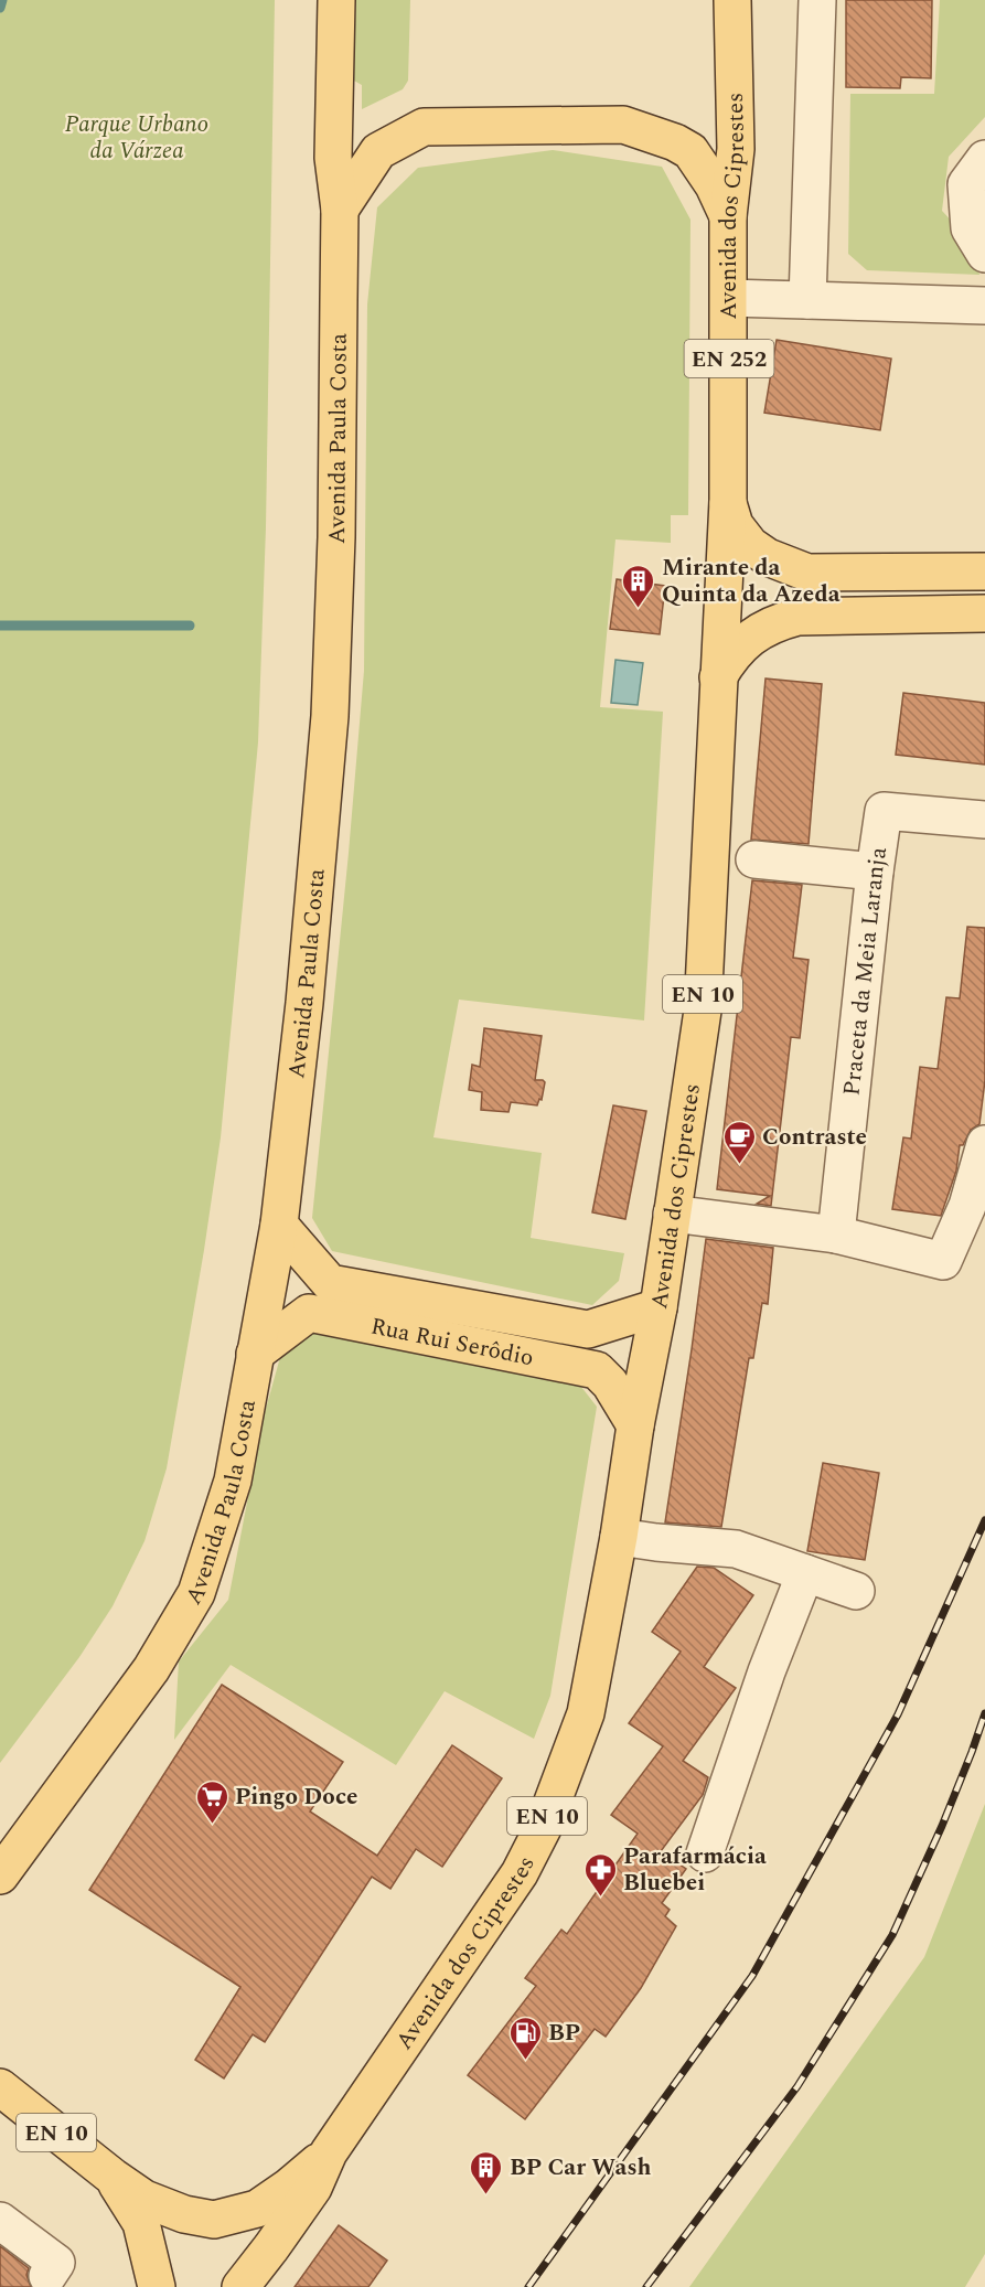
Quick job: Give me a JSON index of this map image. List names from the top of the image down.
{
  "streets": {
    "main road": [
      "Avenida dos Ciprestes",
      "EN 252",
      "Avenida Paula Costa",
      "EN 10",
      "Rua Rui Serôdio"
    ],
    "street": ["Praceta da Meia Laranja"]
  },
  "crossings": [
    ["Avenida dos Ciprestes", "EN 10"],
    ["Avenida dos Ciprestes", "Rua Rui Serôdio"],
    ["Avenida Paula Costa", "Rua Rui Serôdio"]
  ],
  "parks": ["Parque Urbano da Várzea"],
  "places": {
    "building": ["Mirante da Quinta da Azeda", "BP Car Wash"],
    "cafe": ["Contraste"],
    "supermarket": ["Pingo Doce"],
    "pharmacy": ["Parafarmácia Bluebei"],
    "fuel station": ["BP"]
  }
}
